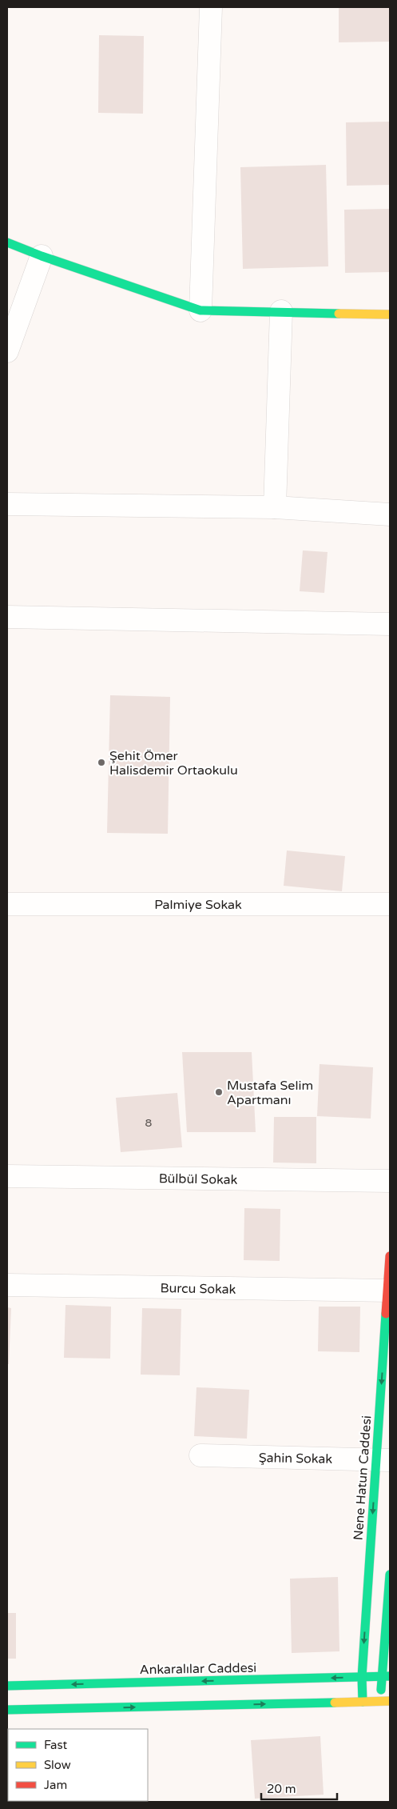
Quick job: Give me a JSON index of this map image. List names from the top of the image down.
{
  "streets": {
    "street": [
      "Palmiye Sokak",
      "Bülbül Sokak",
      "Burcu Sokak",
      "Şahin Sokak",
      "Nene Hatun Caddesi",
      "Ankaralılar Caddesi"
    ]
  },
  "crossings": [
    ["Burcu Sokak", "Nene Hatun Caddesi"],
    ["Şahin Sokak", "Nene Hatun Caddesi"],
    ["Nene Hatun Caddesi", "Ankaralılar Caddesi"]
  ],
  "one_way": ["Nene Hatun Caddesi"],
  "places": ["Şehit Ömer Halisdemir Ortaokulu", "Mustafa Selim Apartmanı"],
  "house_numbers": ["8"],
  "legend": ["Fast", "Slow", "Jam"],
  "scale_bar": "20 m"
}
